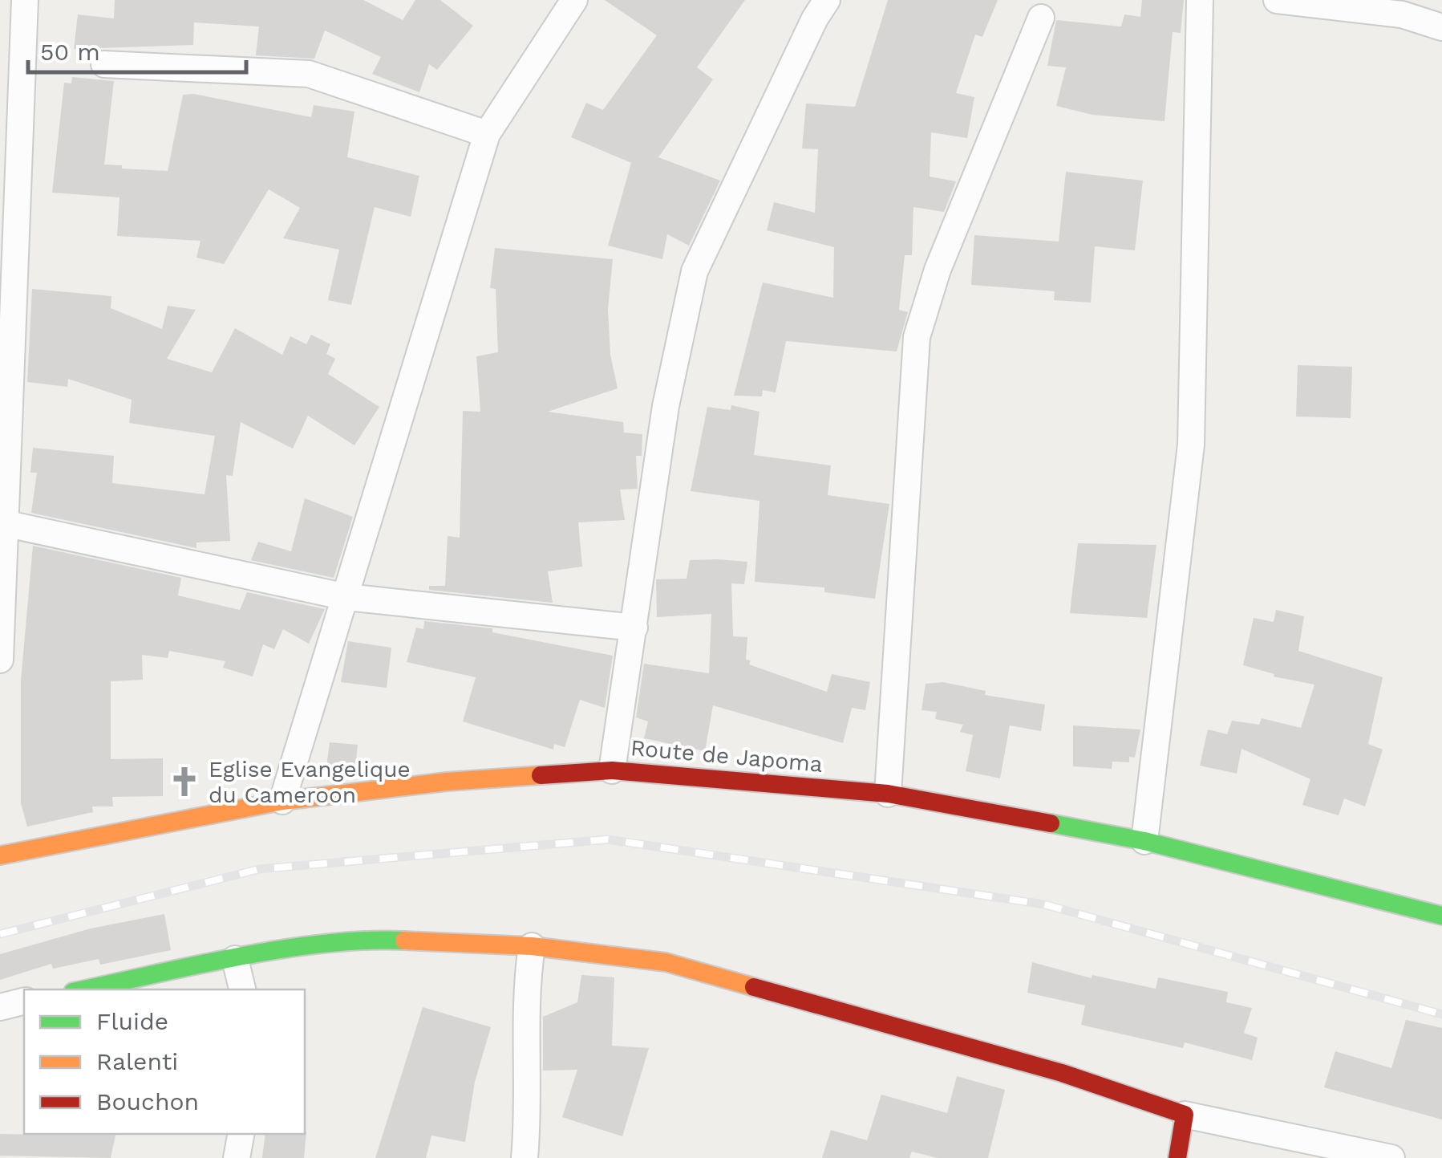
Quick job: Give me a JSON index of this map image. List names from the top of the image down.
{
  "streets": {
    "main road": ["Route de Japoma"]
  },
  "places": {
    "church": ["Eglise Evangelique du Cameroon"]
  },
  "legend": ["Fluide", "Ralenti", "Bouchon"],
  "scale_bar": "50 m"
}
